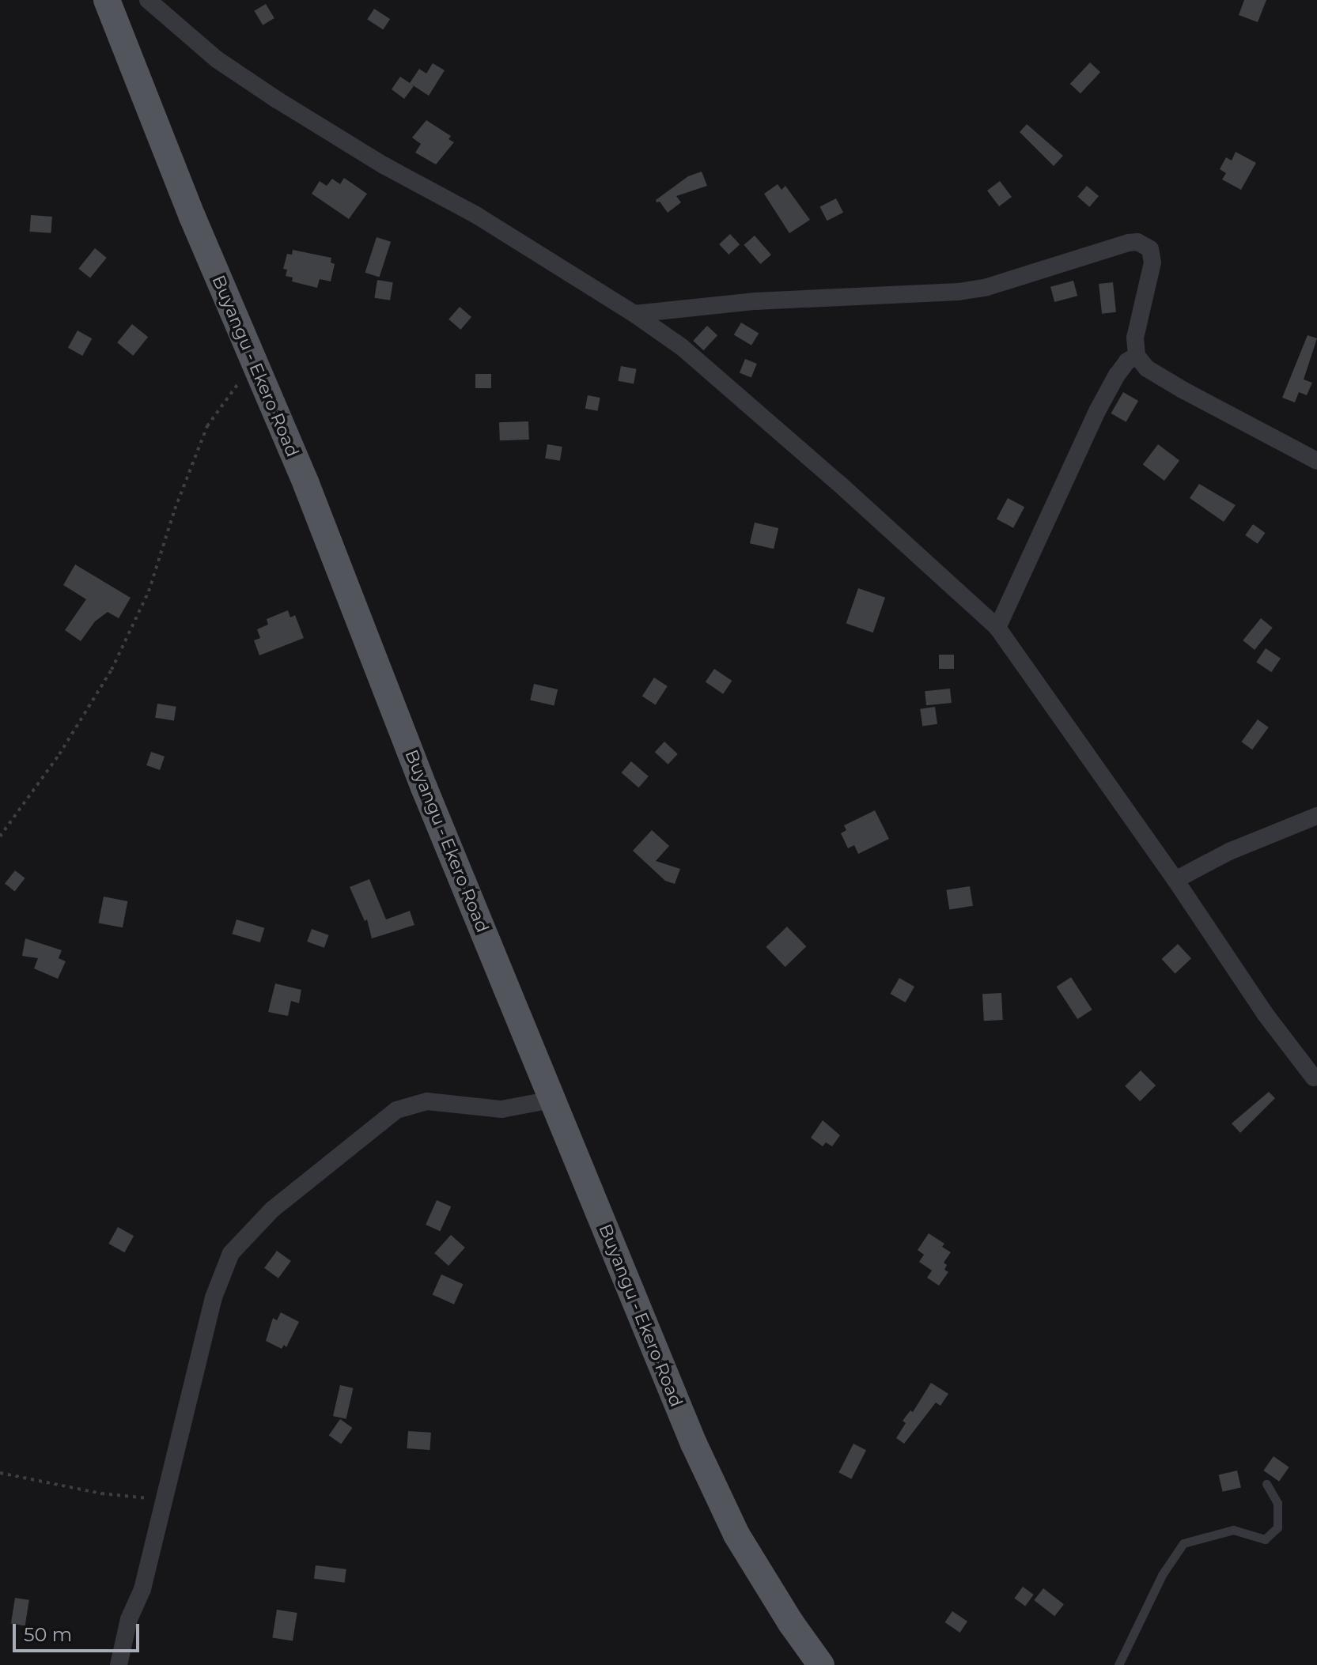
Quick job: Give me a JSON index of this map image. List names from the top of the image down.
{
  "streets": {
    "main road": ["Buyangu - Ekero Road"]
  },
  "scale_bar": "50 m"
}
